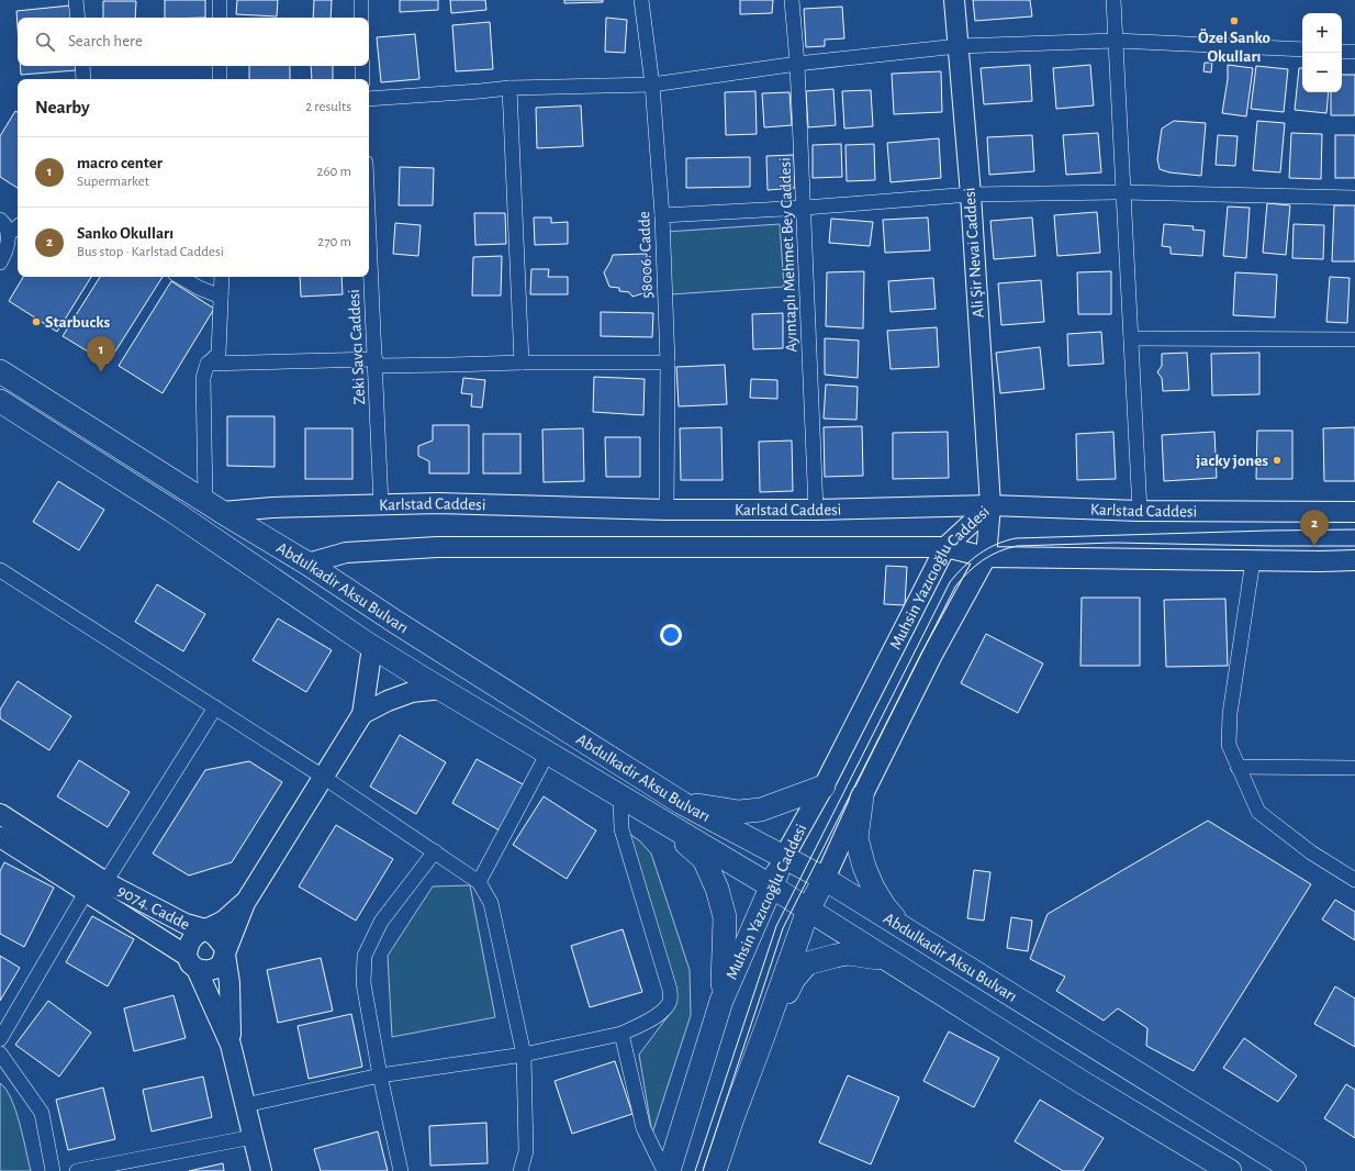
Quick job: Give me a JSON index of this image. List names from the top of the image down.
{
  "streets": {
    "main road": ["Muhsin Yazıcıoğlu Caddesi", "Abdulkadir Aksu Bulvarı"],
    "street": [
      "Ali Şir Nevai Caddesi",
      "58006. Cadde",
      "Ayıntaplı Mehmet Bey Caddesi",
      "Zeki Savcı Caddesi",
      "Karlstad Caddesi",
      "9074. Cadde"
    ]
  },
  "crossings": [
    ["Ali Şir Nevai Caddesi", "Karlstad Caddesi"],
    ["Ali Şir Nevai Caddesi", "Muhsin Yazıcıoğlu Caddesi"],
    ["58006. Cadde", "Karlstad Caddesi"],
    ["Ayıntaplı Mehmet Bey Caddesi", "Karlstad Caddesi"],
    ["Zeki Savcı Caddesi", "Karlstad Caddesi"],
    ["Karlstad Caddesi", "Muhsin Yazıcıoğlu Caddesi"],
    ["Karlstad Caddesi", "Abdulkadir Aksu Bulvarı"],
    ["Muhsin Yazıcıoğlu Caddesi", "Abdulkadir Aksu Bulvarı"]
  ],
  "places": ["Özel Sanko Okulları", "Starbucks", "jacky jones"],
  "page": {
    "map_buttons": ["+", "−"],
    "search": "Search here",
    "heading": ["Nearby", "2 results"],
    "list": [
      {
        "mark": "1",
        "name": "macro center",
        "note": "Supermarket",
        "value": "260 m"
      },
      {
        "mark": "2",
        "name": "Sanko Okulları",
        "note": "Bus stop · Karlstad Caddesi",
        "value": "270 m"
      }
    ],
    "pins": ["1", "2"]
  }
}
